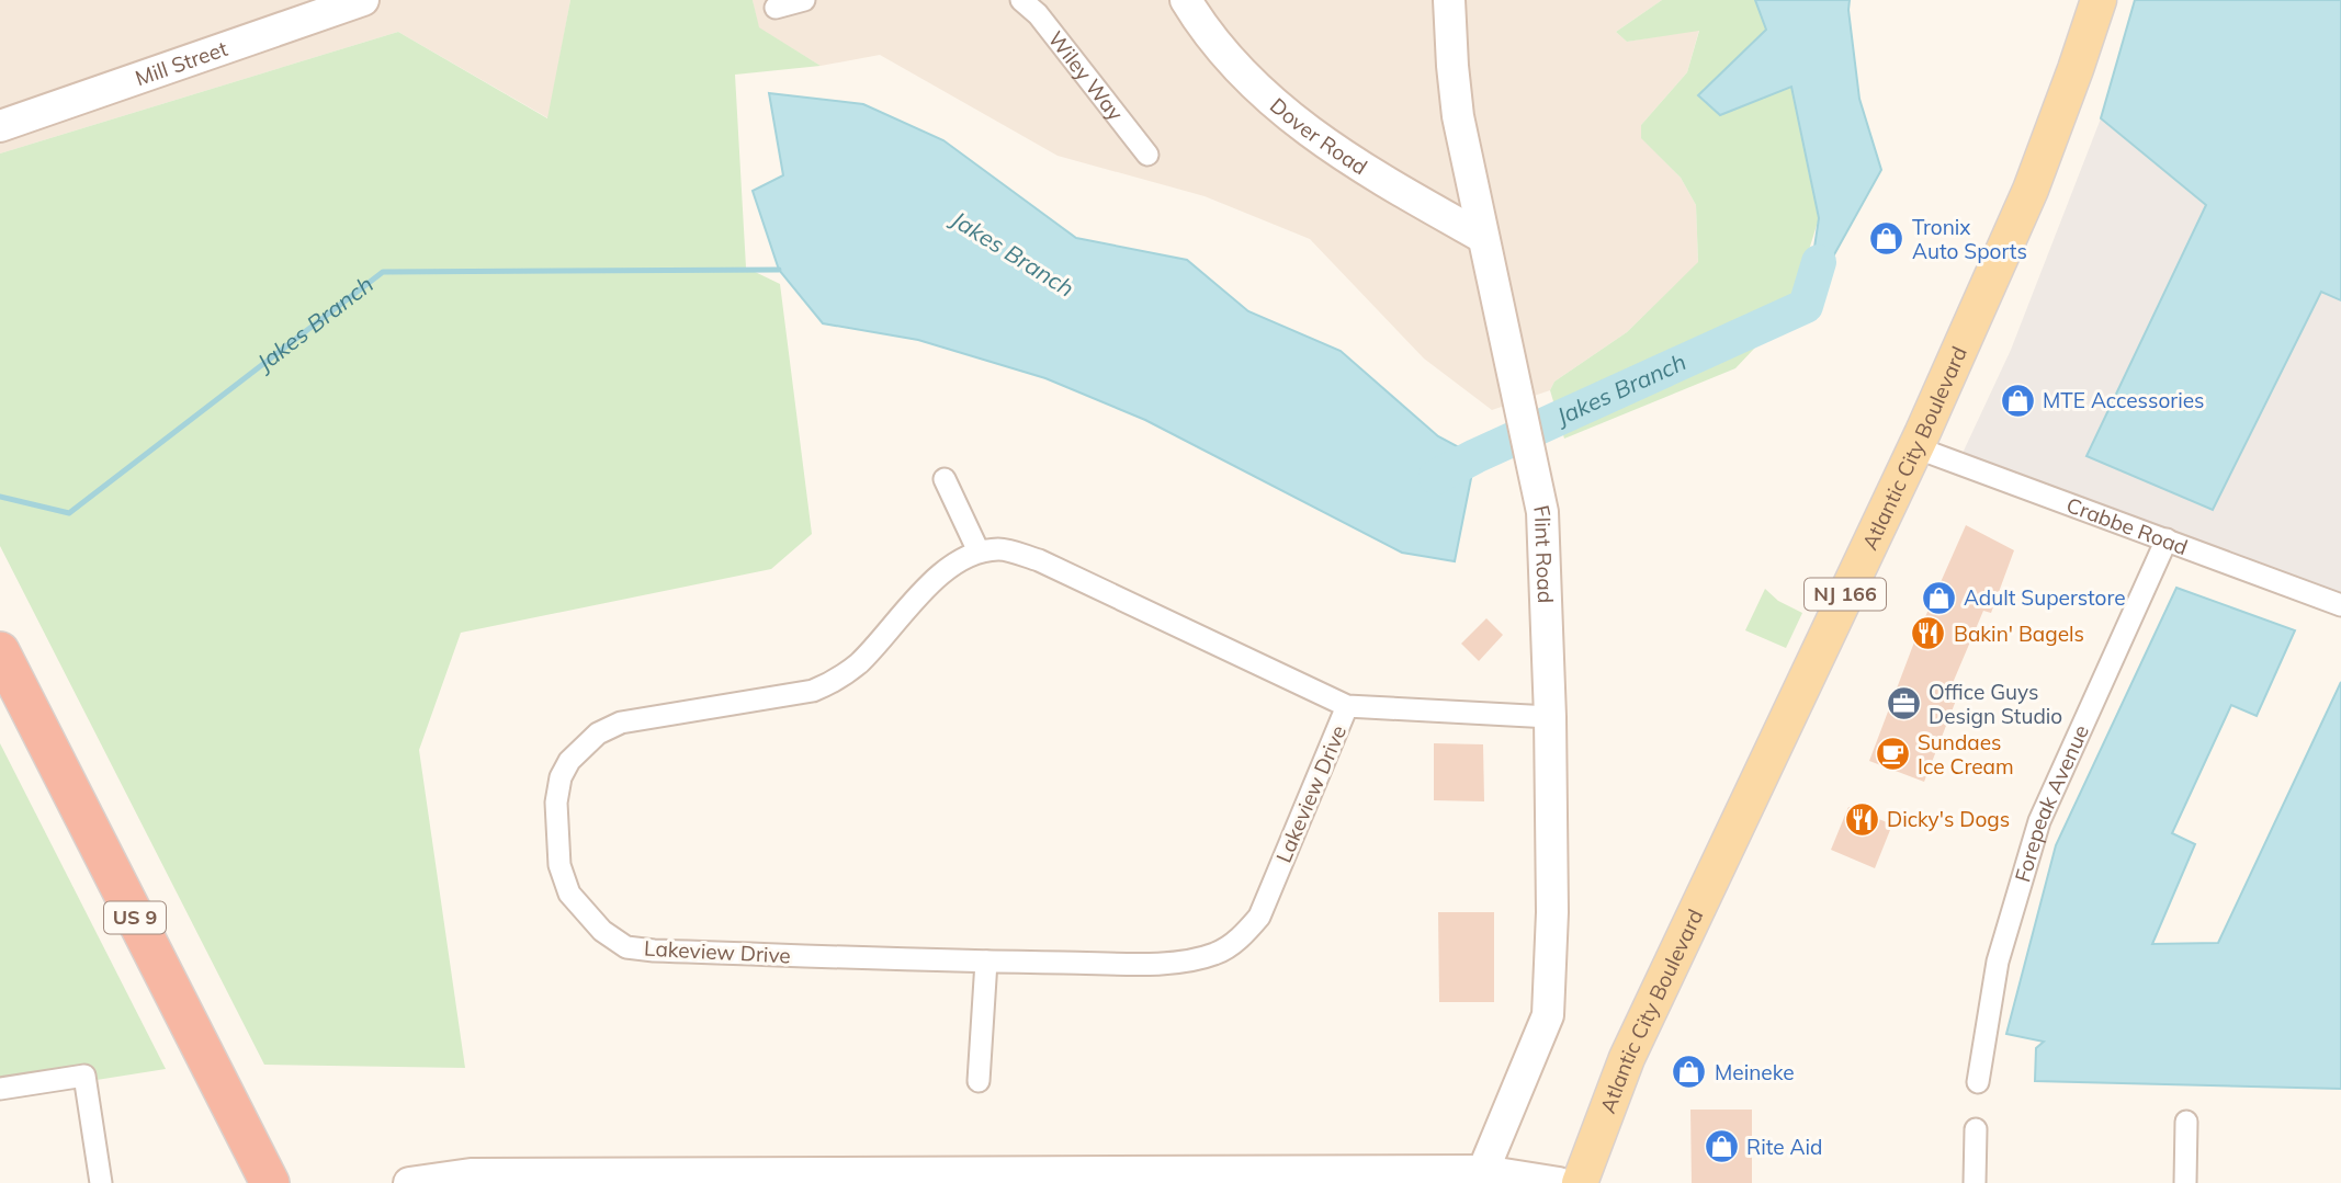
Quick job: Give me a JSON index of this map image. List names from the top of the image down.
{
  "streets": {
    "highway": ["US 9"],
    "main road": ["Atlantic City Boulevard", "NJ 166"],
    "street": [
      "Mill Street",
      "Wiley Way",
      "Dover Road",
      "Crabbe Road",
      "Flint Road",
      "Lakeview Drive",
      "Forepeak Avenue"
    ]
  },
  "crossings": [
    ["Dover Road", "Flint Road"],
    ["Atlantic City Boulevard", "Crabbe Road"],
    ["Crabbe Road", "Forepeak Avenue"],
    ["Flint Road", "Lakeview Drive"]
  ],
  "water": ["Jakes Branch"],
  "places": {
    "shop": [
      "Tronix Auto Sports",
      "MTE Accessories",
      "Adult Superstore",
      "Meineke",
      "Rite Aid"
    ],
    "restaurant": ["Bakin' Bagels", "Dicky's Dogs"],
    "office": ["Office Guys Design Studio"],
    "cafe": ["Sundaes Ice Cream"]
  }
}
